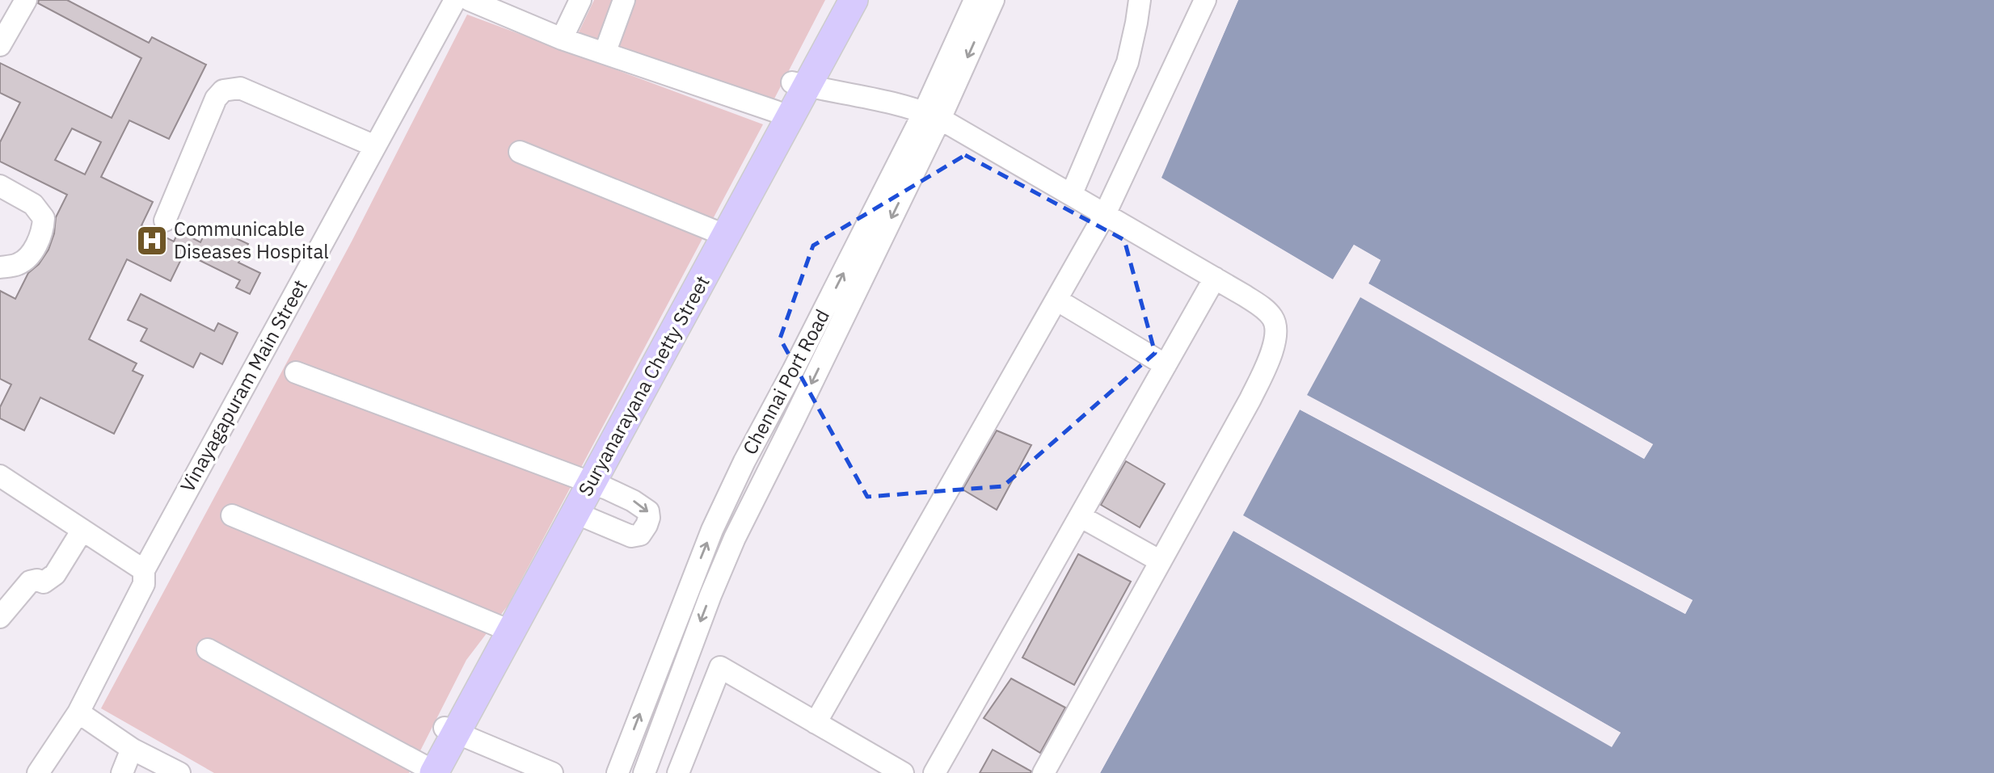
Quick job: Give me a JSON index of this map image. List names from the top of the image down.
{
  "streets": {
    "main road": ["Suryanarayana Chetty Street"],
    "street": ["Chennai Port Road", "Vinayagapuram Main Street"]
  },
  "places": {
    "hospital": ["Communicable Diseases Hospital"]
  }
}
